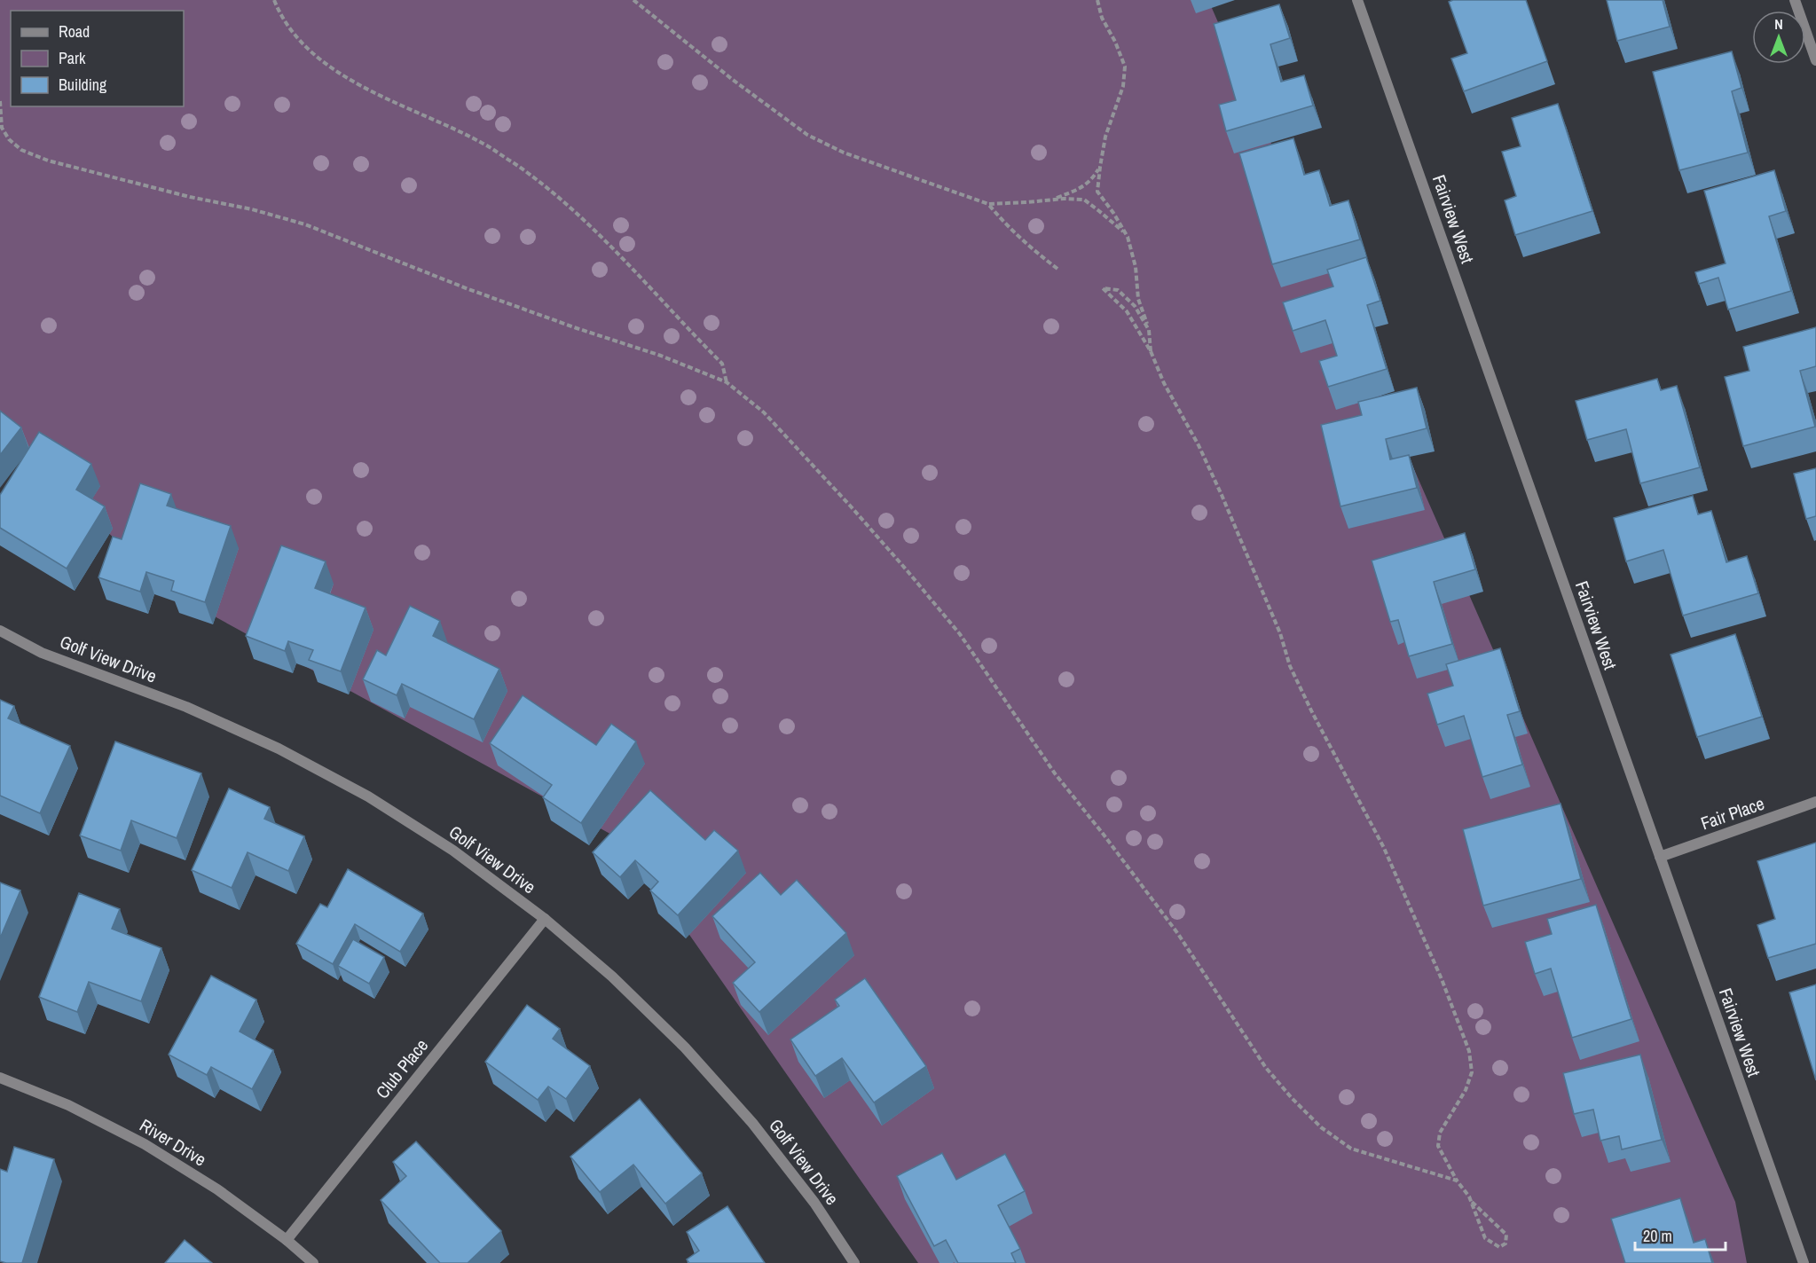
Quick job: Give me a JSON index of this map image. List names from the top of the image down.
{
  "streets": {
    "street": [
      "Fairview West",
      "Golf View Drive",
      "Fair Place",
      "Club Place",
      "River Drive"
    ]
  },
  "crossings": [
    ["Fairview West", "Fair Place"],
    ["Golf View Drive", "Club Place"],
    ["Club Place", "River Drive"]
  ],
  "legend": ["Road", "Park", "Building"],
  "scale_bar": "20 m",
  "north": "top"
}
